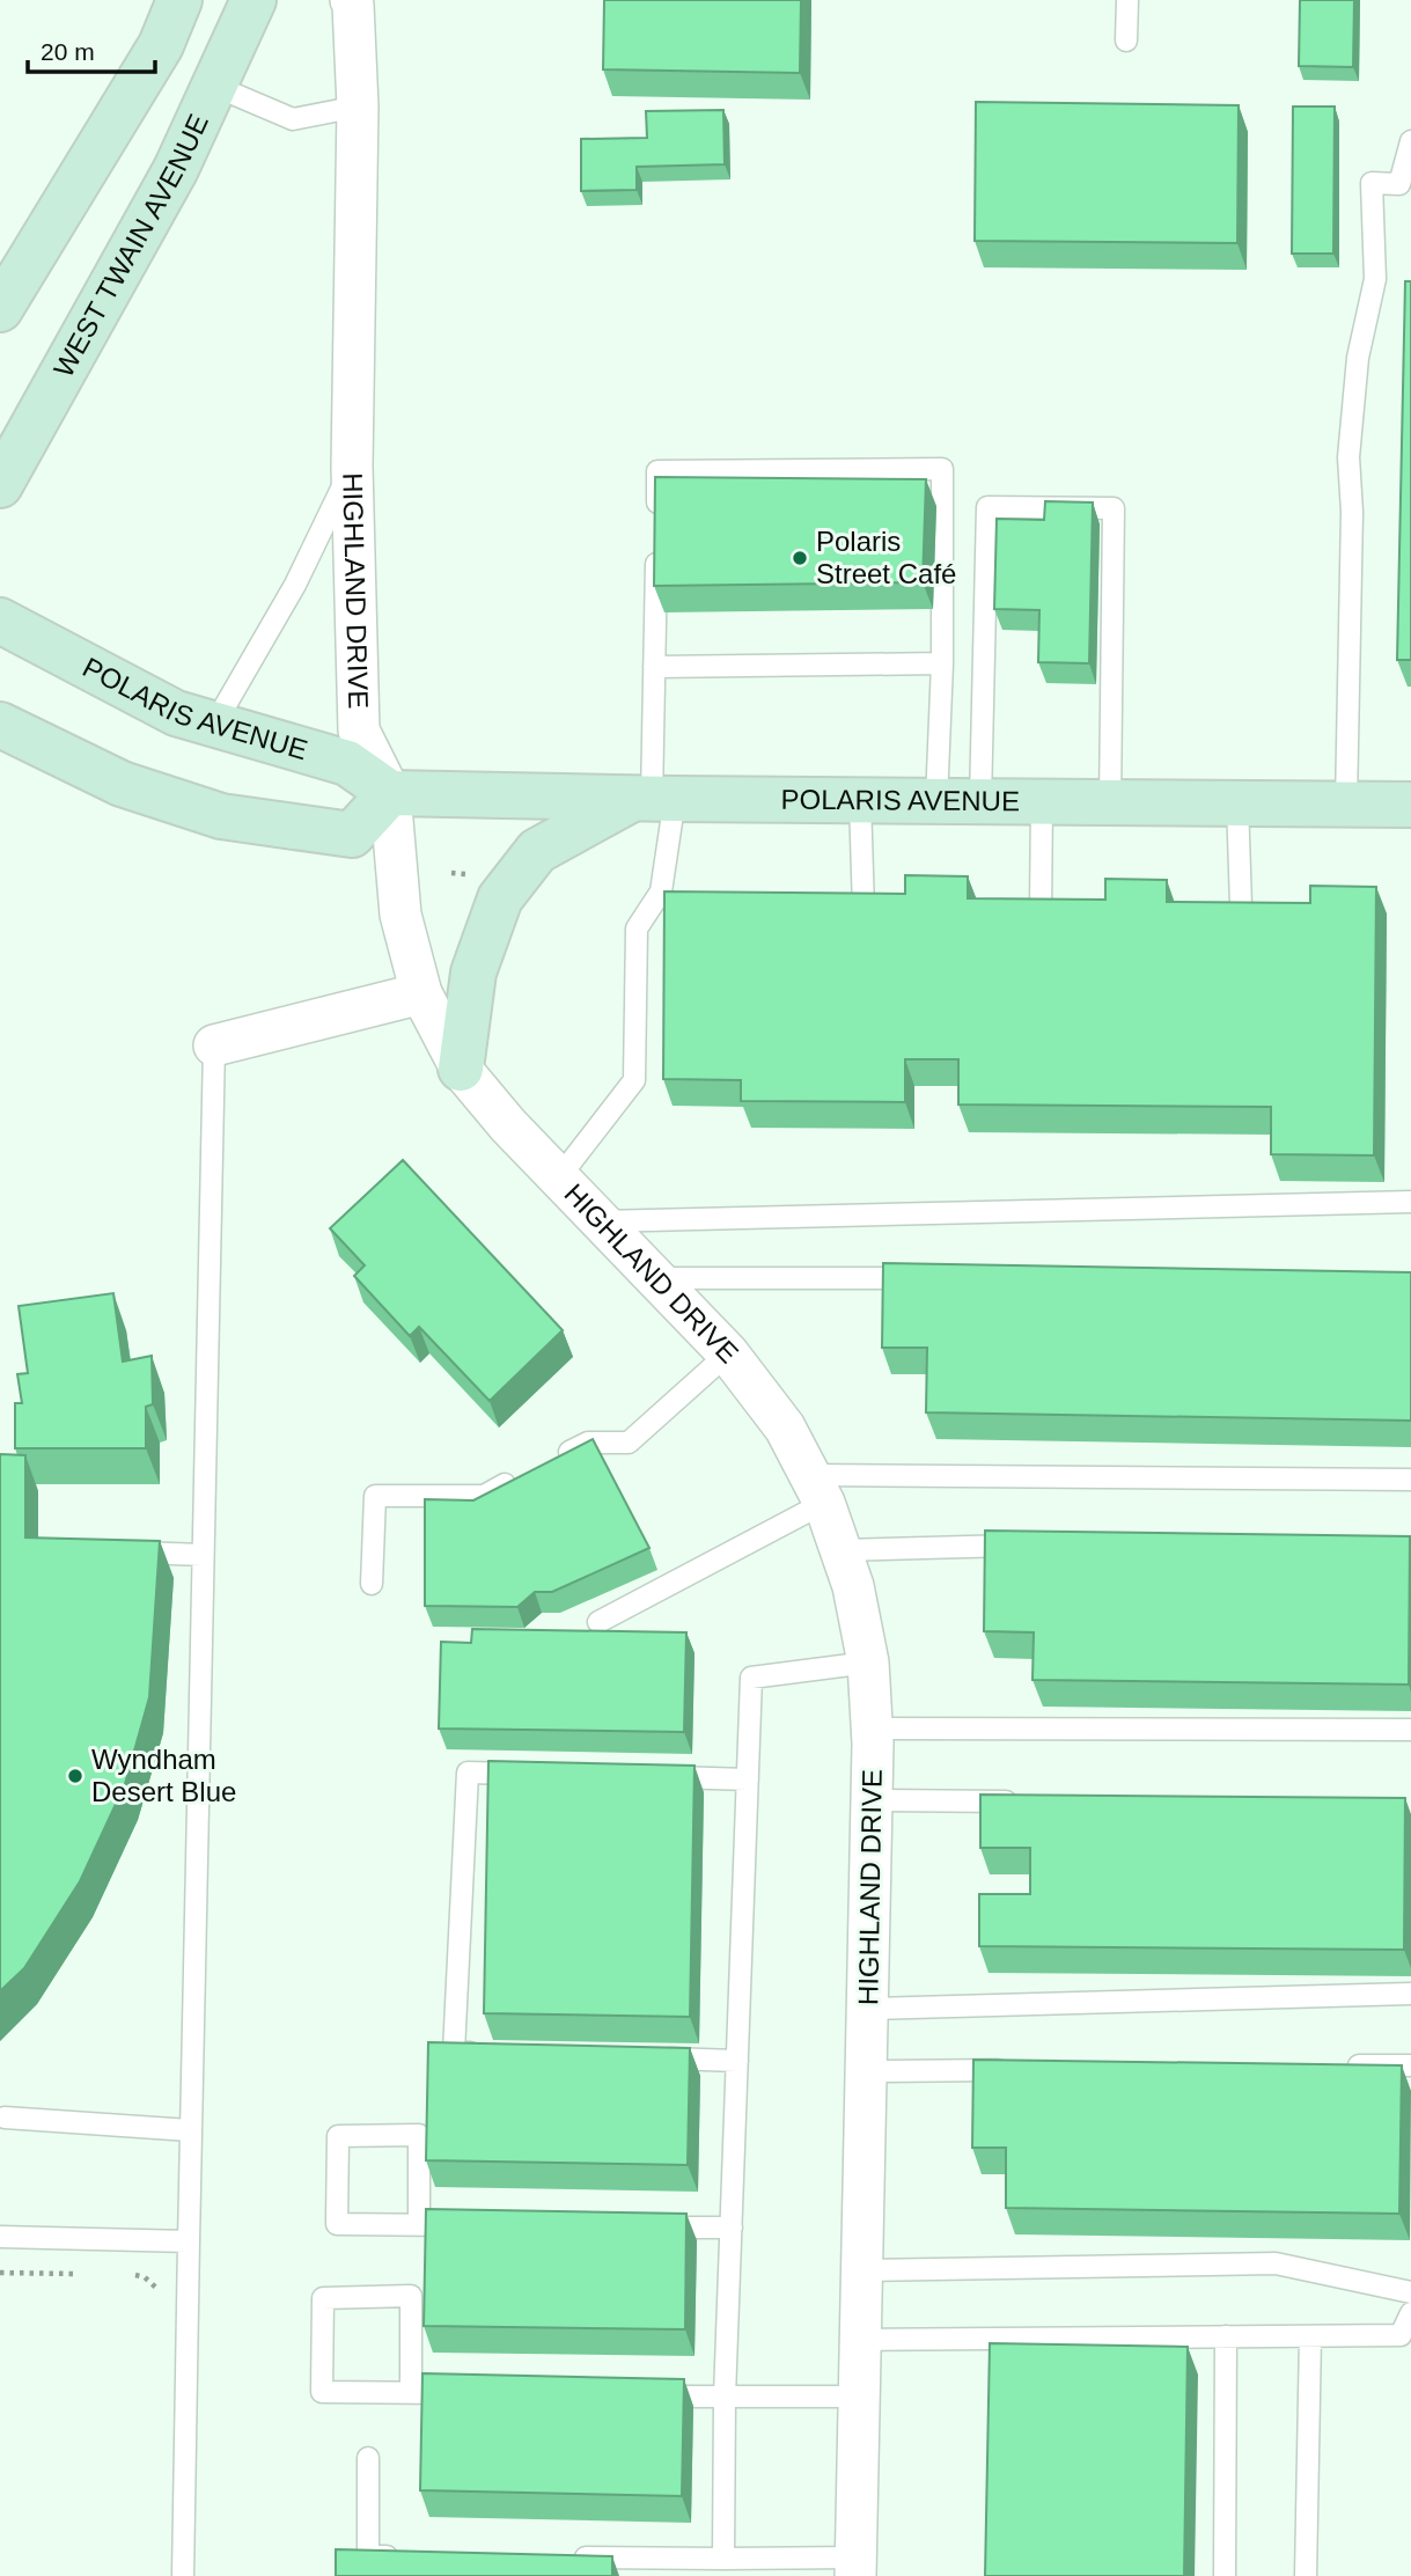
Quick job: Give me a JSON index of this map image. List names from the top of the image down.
{
  "streets": {
    "street": ["WEST TWAIN AVENUE", "HIGHLAND DRIVE", "POLARIS AVENUE"]
  },
  "crossings": [
    ["HIGHLAND DRIVE", "POLARIS AVENUE"]
  ],
  "places": ["Polaris Street Café", "Wyndham Desert Blue"],
  "scale_bar": "20 m"
}
